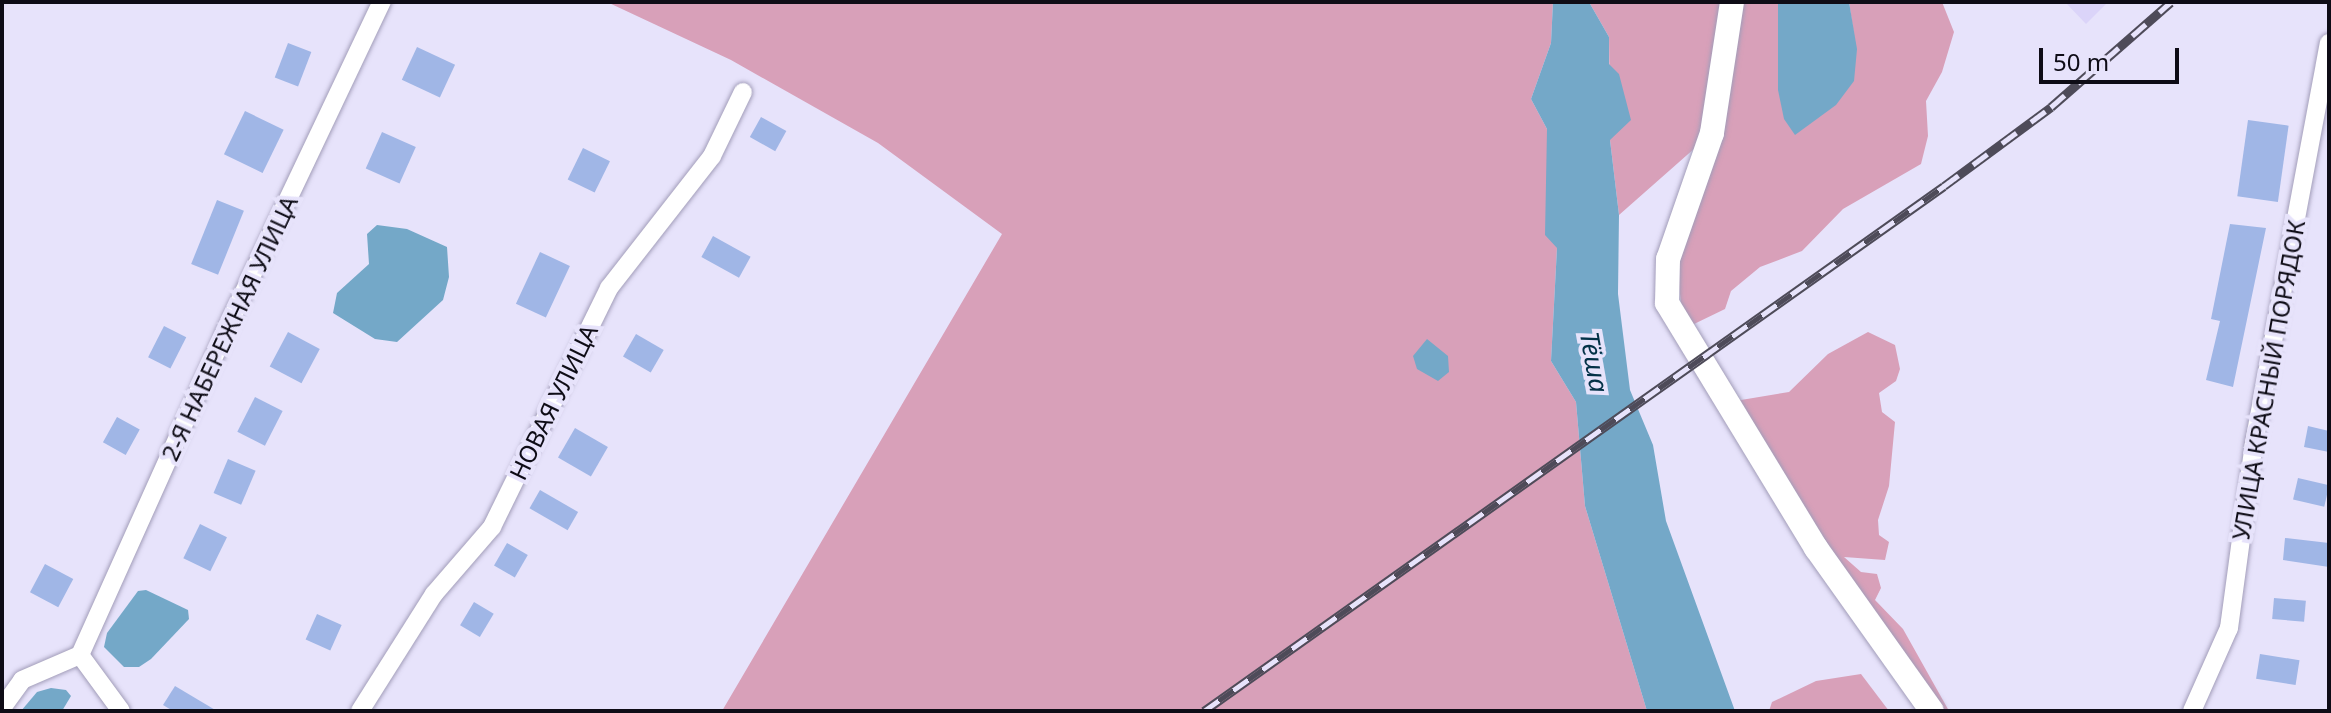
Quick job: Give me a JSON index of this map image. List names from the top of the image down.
{
  "streets": {
    "street": ["2-Я НАБЕРЕЖНАЯ УЛИЦА", "УЛИЦА КРАСНЫЙ ПОРЯДОК", "НОВАЯ УЛИЦА"]
  },
  "water": ["Тёша"],
  "scale_bar": "50 m"
}
